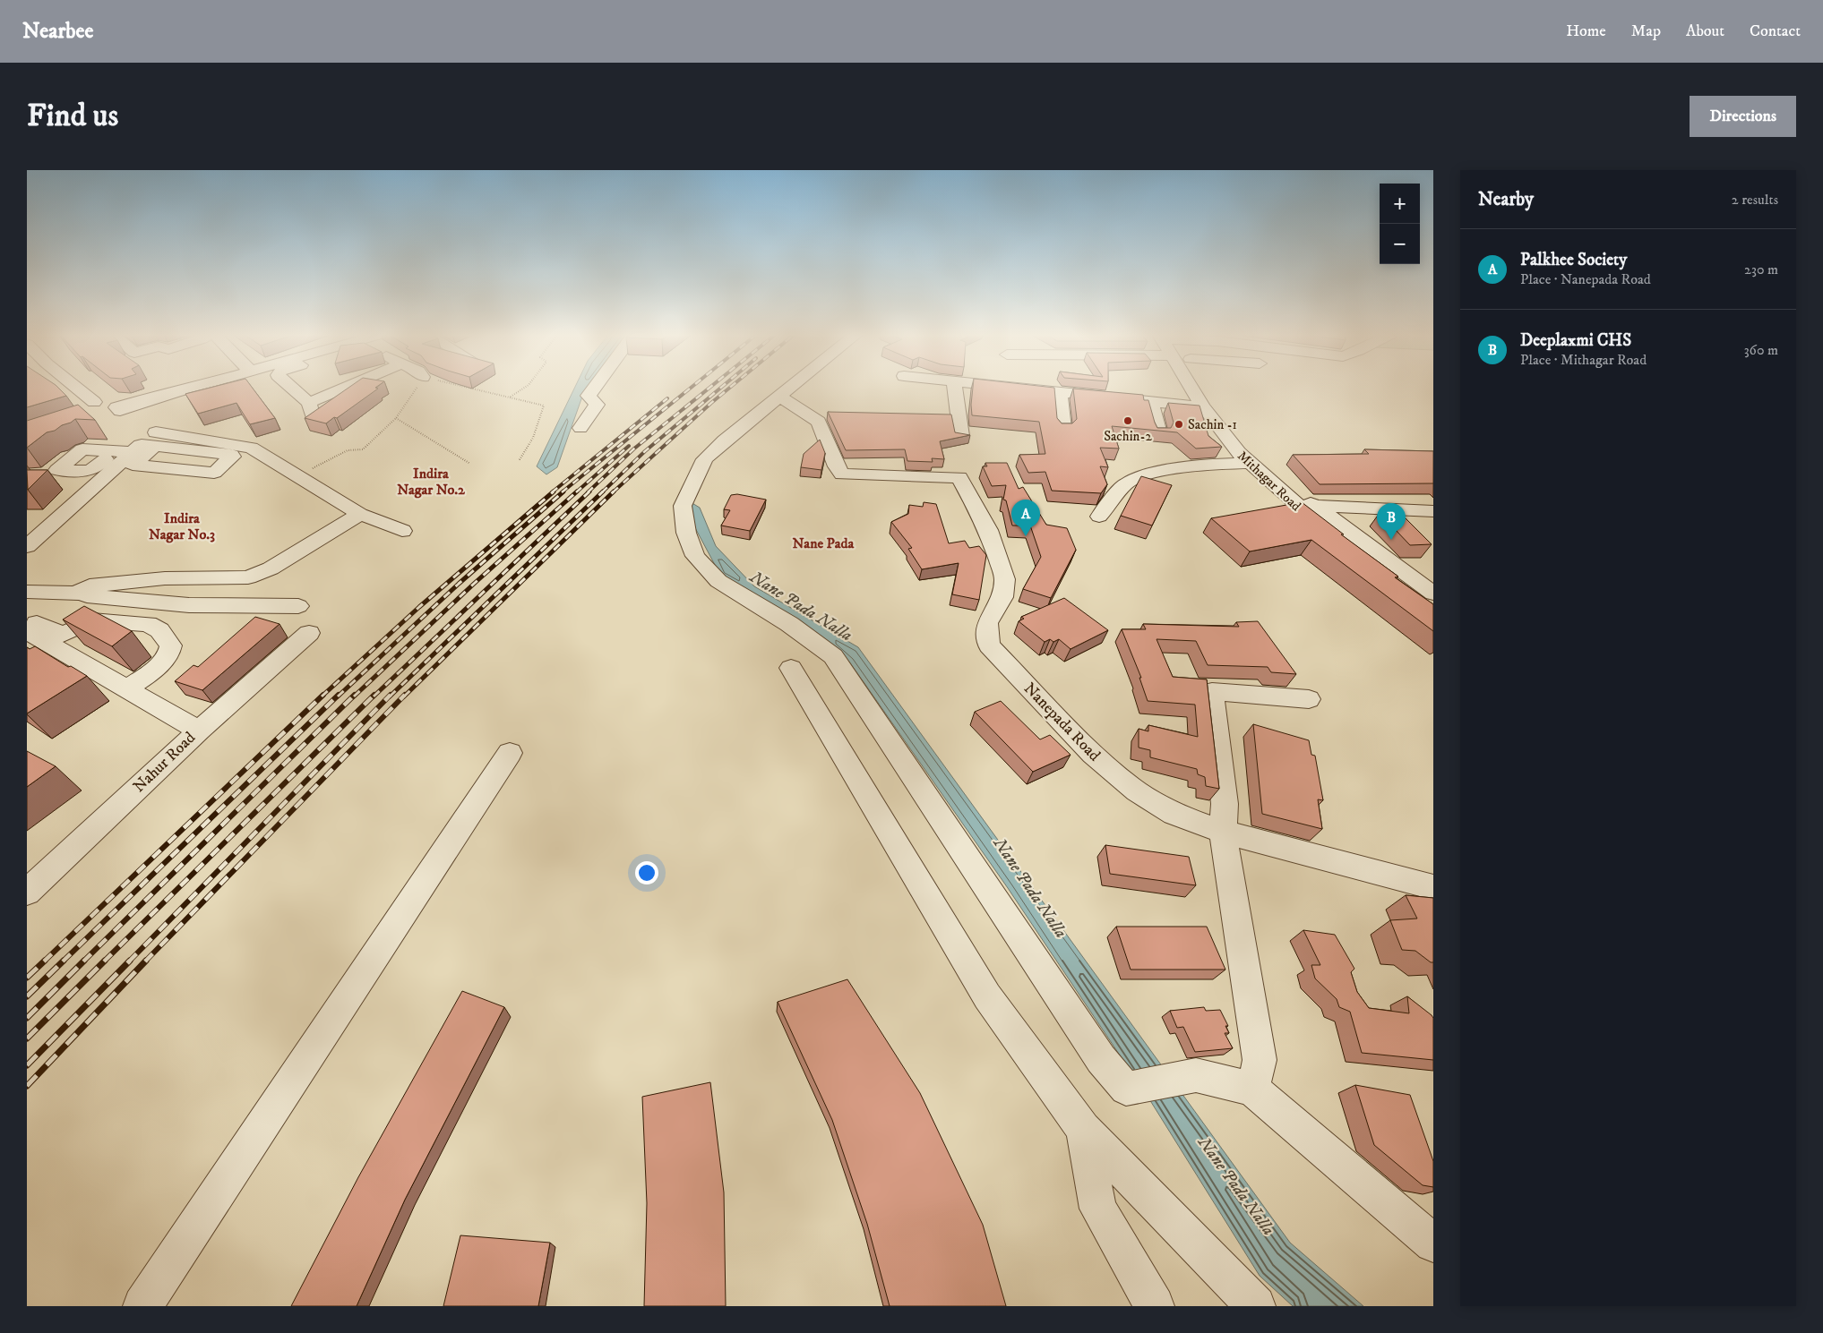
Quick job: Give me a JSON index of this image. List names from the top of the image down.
{
  "streets": {
    "street": ["Mithagar Road", "Nanepada Road", "Nahur Road"]
  },
  "districts": ["Indira Nagar No.2", "Indira Nagar No.3", "Nane Pada"],
  "water": ["Nane Pada Nalla"],
  "places": ["Sachin-2", "Sachin -1"],
  "page": {
    "header": "Nearbee",
    "nav": [
      "Home",
      "Map",
      "About",
      "Contact"
    ],
    "buttons": "Directions",
    "title": "Find us",
    "heading": ["Nearby", "2 results"],
    "map_buttons": ["+", "−"],
    "list": [
      {
        "mark": "A",
        "name": "Palkhee Society",
        "note": "Place · Nanepada Road",
        "value": "230 m"
      },
      {
        "mark": "B",
        "name": "Deeplaxmi CHS",
        "note": "Place · Mithagar Road",
        "value": "360 m"
      }
    ],
    "pins": ["A", "B"]
  }
}
